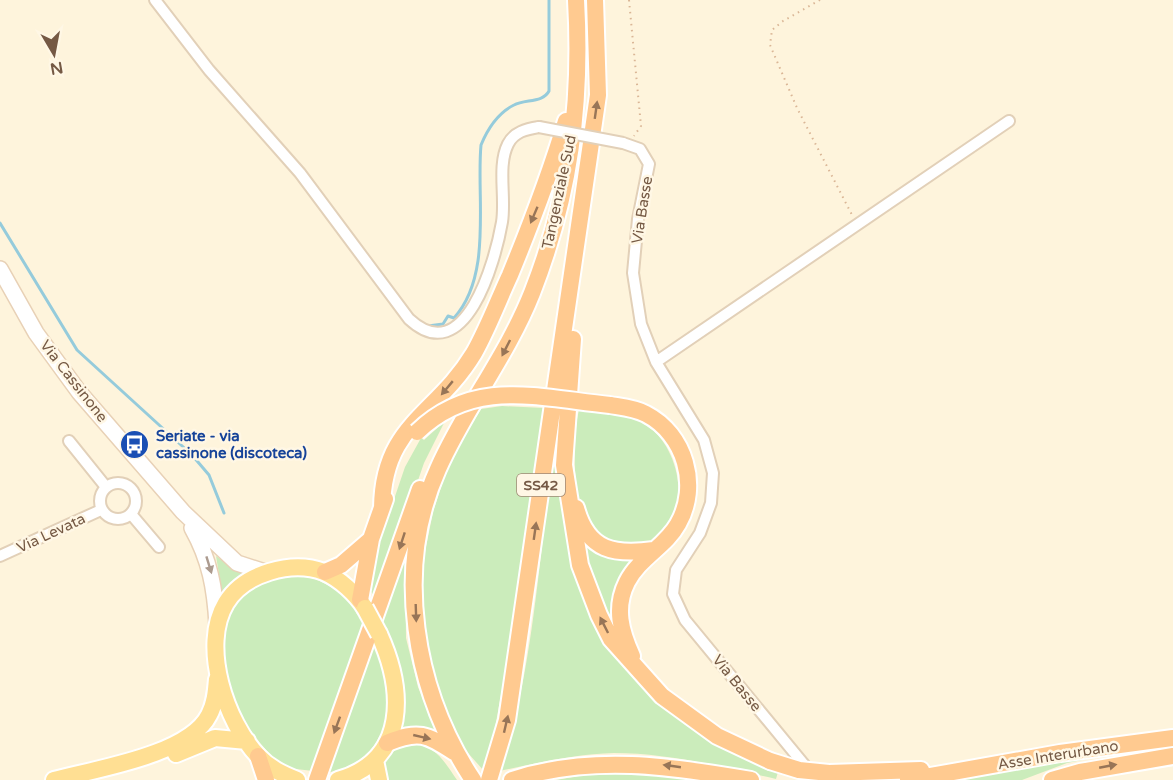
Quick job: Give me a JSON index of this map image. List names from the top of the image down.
{
  "streets": {
    "highway": ["Tangenziale Sud", "SS42", "Asse Interurbano"],
    "main road": ["Via Cassinone"],
    "street": ["Via Basse", "Via Levata"]
  },
  "crossings": [
    ["Tangenziale Sud", "SS42"]
  ],
  "places": {
    "bus stop": ["Seriate - via cassinone (discoteca)"]
  },
  "north": "bottom"
}
